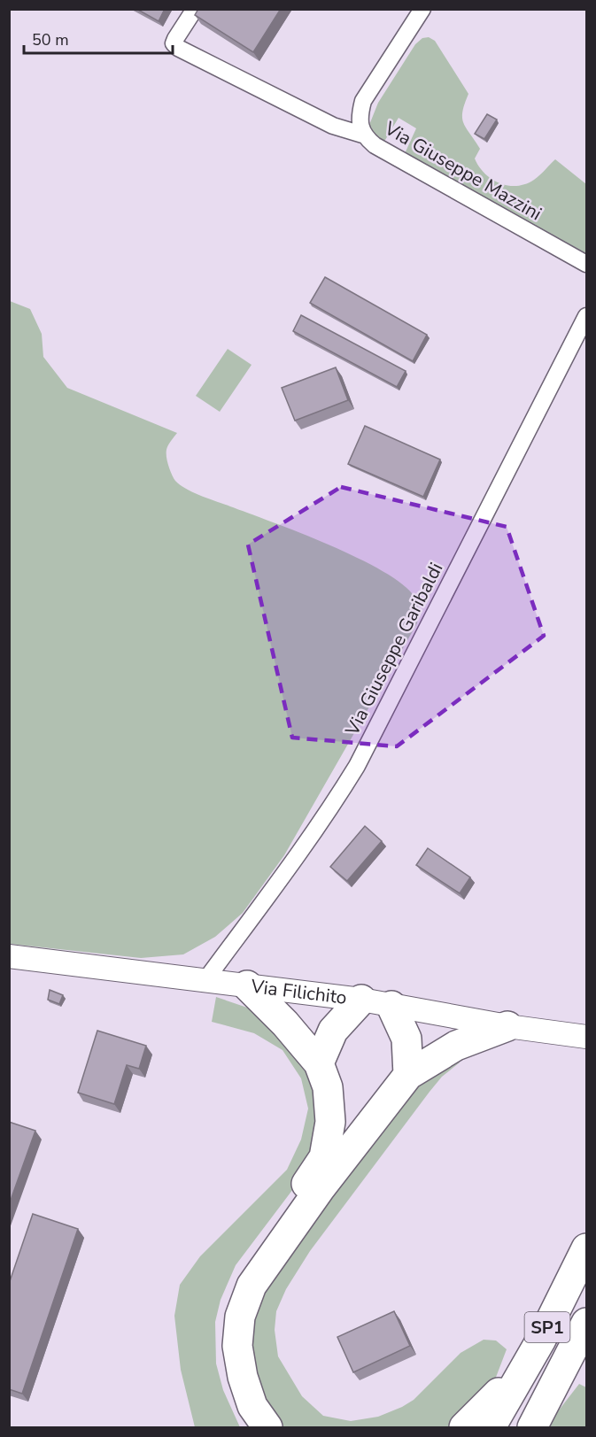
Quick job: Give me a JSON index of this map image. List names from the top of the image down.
{
  "streets": {
    "highway": ["SP1"],
    "street": ["Via Giuseppe Mazzini", "Via Giuseppe Garibaldi", "Via Filichito"]
  },
  "crossings": [
    ["Via Giuseppe Garibaldi", "Via Filichito"]
  ],
  "scale_bar": "50 m"
}
